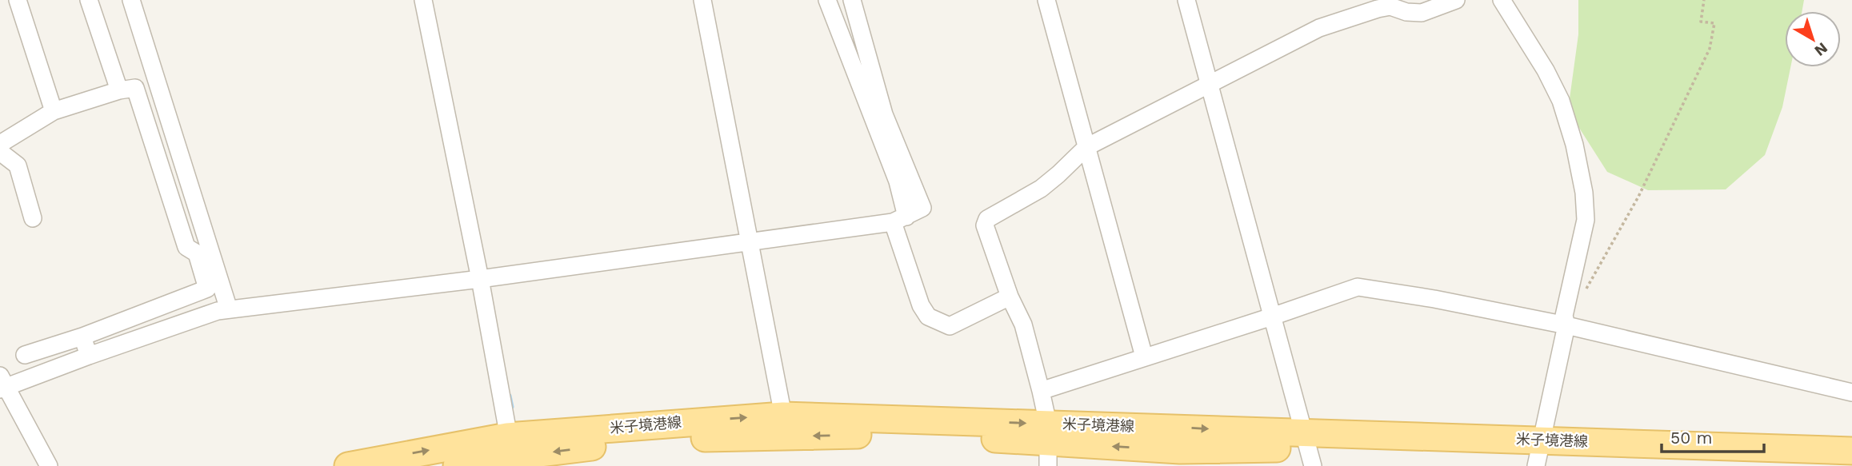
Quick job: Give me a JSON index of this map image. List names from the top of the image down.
{
  "streets": {
    "main road": ["米子境港線"]
  },
  "scale_bar": "50 m",
  "north": "bottom right"
}
